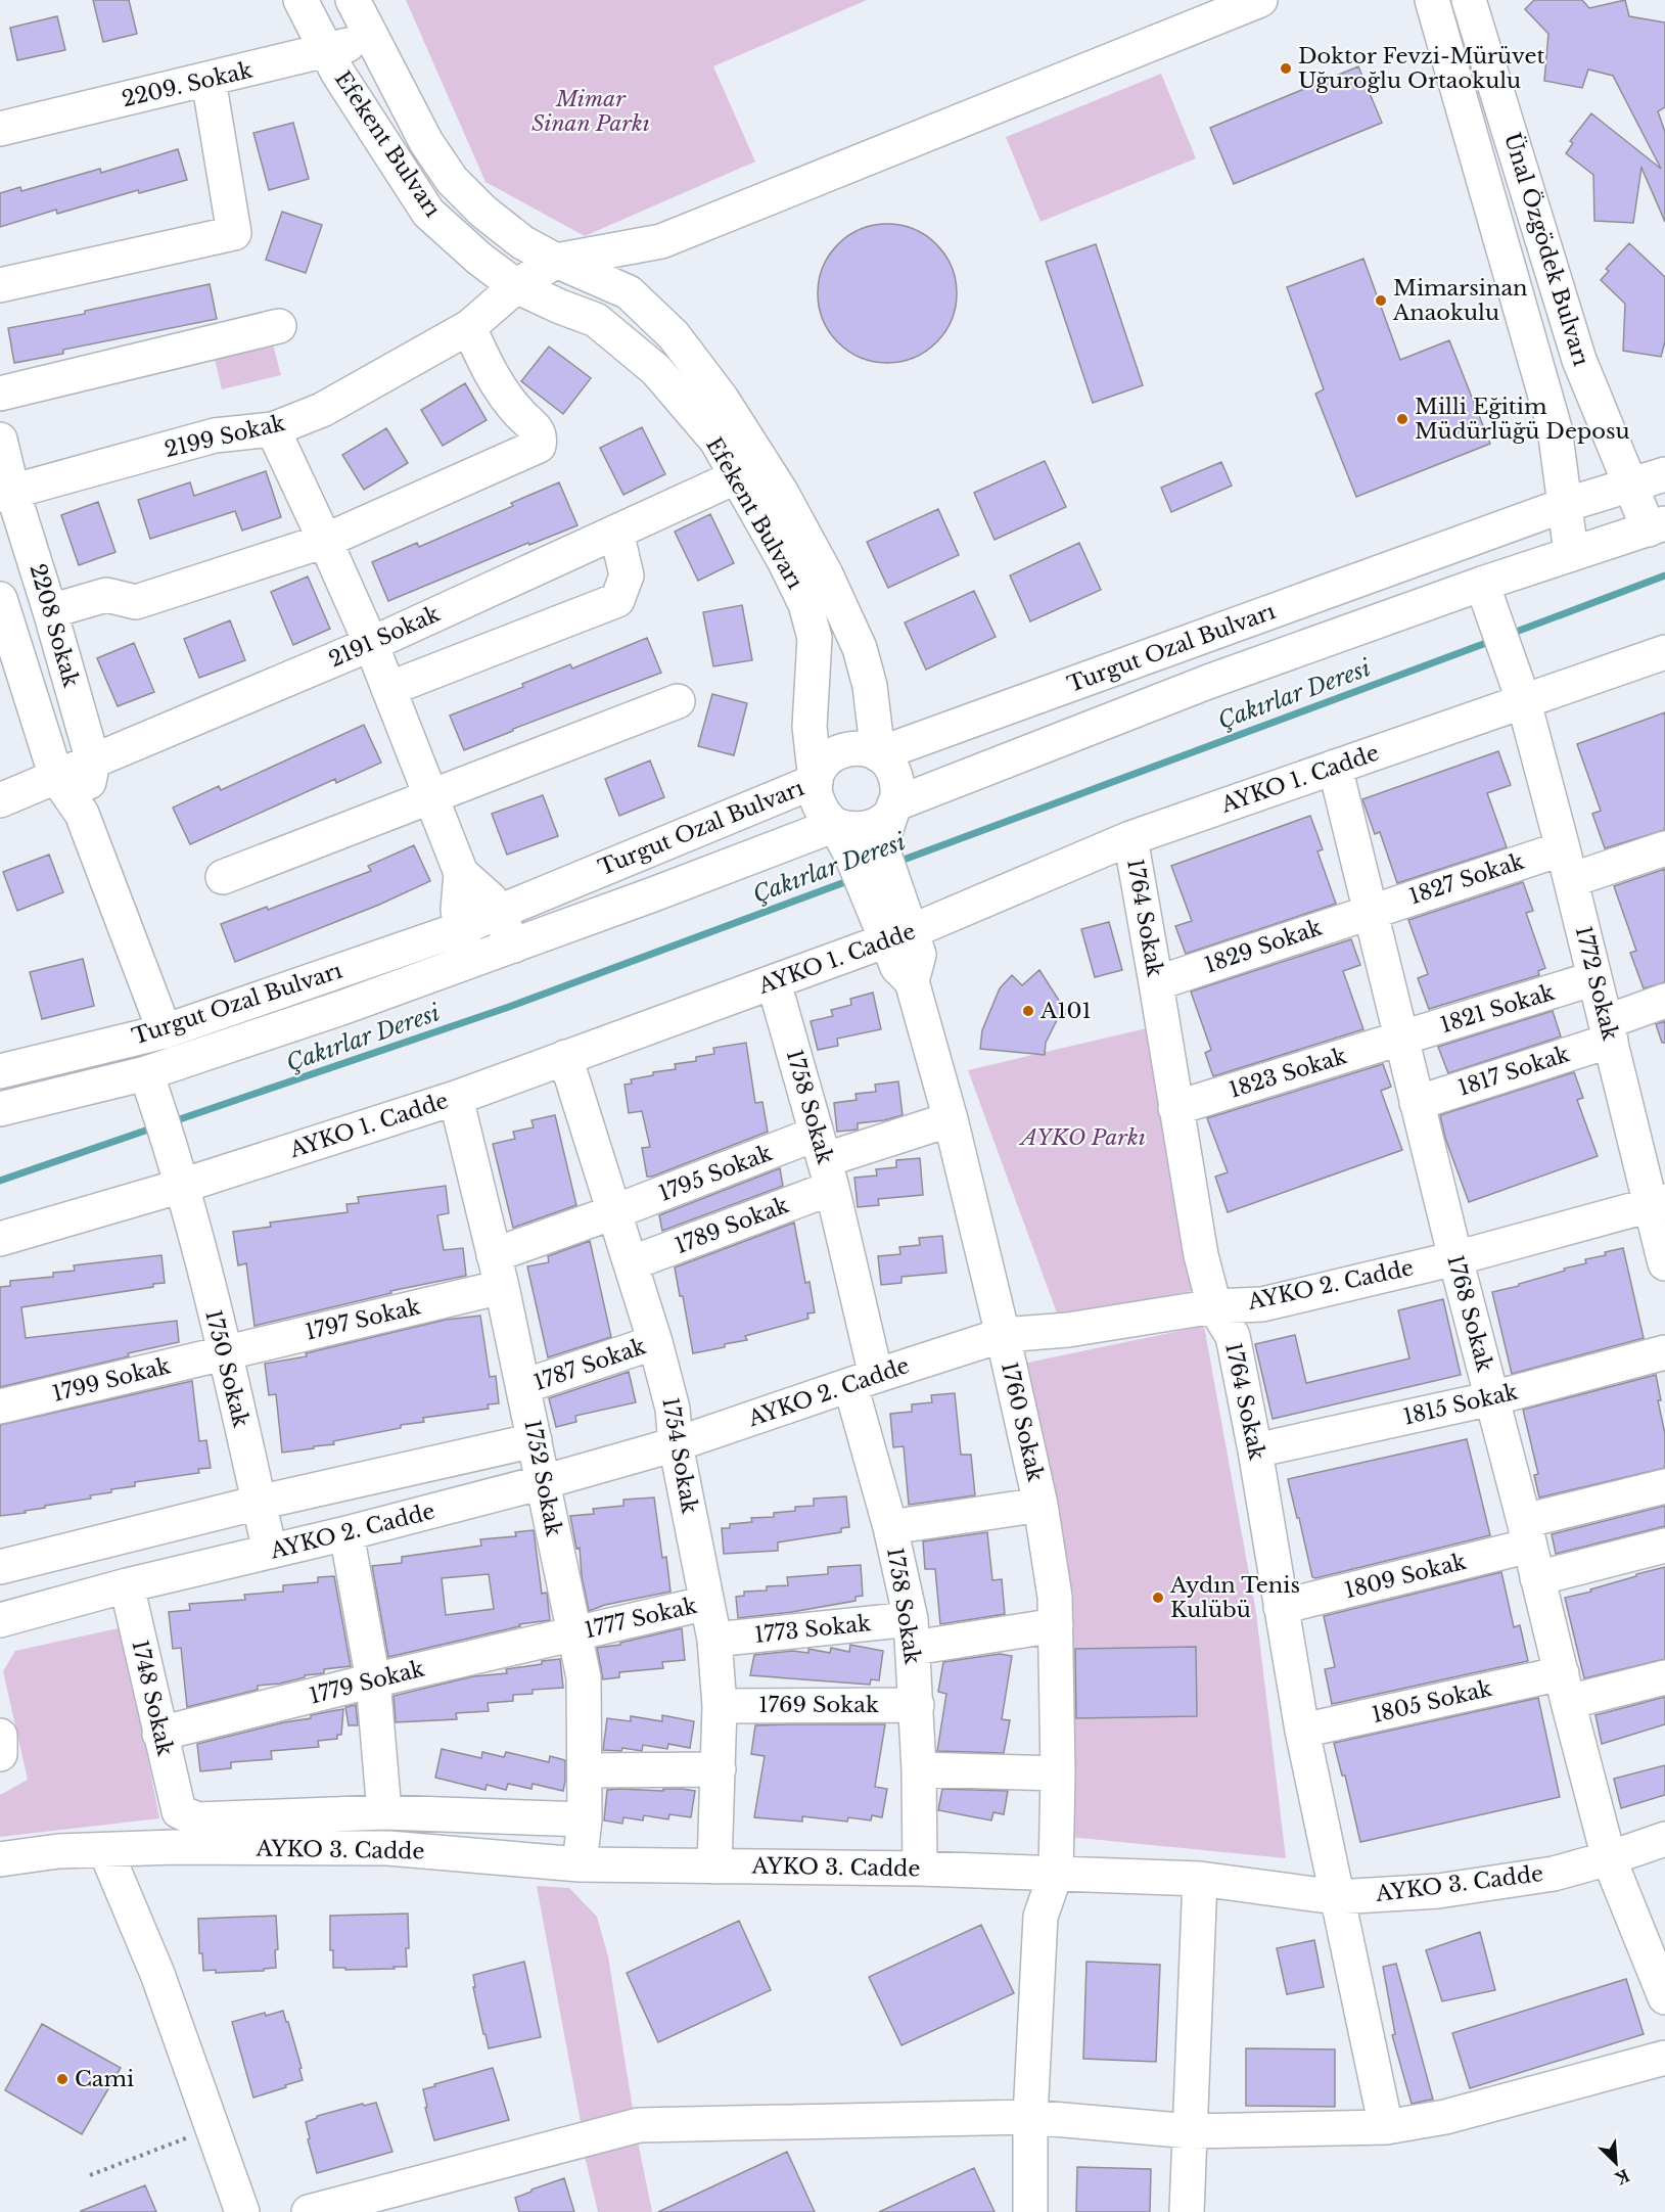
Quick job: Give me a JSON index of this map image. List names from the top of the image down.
{
  "streets": {
    "street": [
      "2209. Sokak",
      "Efekent Bulvarı",
      "Ünal Özgödek Bulvarı",
      "2199 Sokak",
      "2208 Sokak",
      "2191 Sokak",
      "Turgut Ozal Bulvarı",
      "AYKO 1. Cadde",
      "1827 Sokak",
      "1764 Sokak",
      "1829 Sokak",
      "1772 Sokak",
      "1821 Sokak",
      "1817 Sokak",
      "1823 Sokak",
      "1758 Sokak",
      "1795 Sokak",
      "1789 Sokak",
      "AYKO 2. Cadde",
      "1768 Sokak",
      "1797 Sokak",
      "1787 Sokak",
      "1750 Sokak",
      "1799 Sokak",
      "1815 Sokak",
      "1760 Sokak",
      "1754 Sokak",
      "1752 Sokak",
      "1809 Sokak",
      "1777 Sokak",
      "1773 Sokak",
      "1779 Sokak",
      "1748 Sokak",
      "1805 Sokak",
      "1769 Sokak",
      "AYKO 3. Cadde"
    ]
  },
  "crossings": [
    ["2209. Sokak", "Efekent Bulvarı"],
    ["Efekent Bulvarı", "2191 Sokak"],
    ["Efekent Bulvarı", "Turgut Ozal Bulvarı"],
    ["Efekent Bulvarı", "AYKO 1. Cadde"],
    ["Efekent Bulvarı", "1760 Sokak"],
    ["Ünal Özgödek Bulvarı", "Turgut Ozal Bulvarı"],
    ["2199 Sokak", "2208 Sokak"],
    ["2208 Sokak", "2191 Sokak"],
    ["2208 Sokak", "Turgut Ozal Bulvarı"],
    ["Turgut Ozal Bulvarı", "1772 Sokak"],
    ["Turgut Ozal Bulvarı", "1750 Sokak"],
    ["AYKO 1. Cadde", "1764 Sokak"],
    ["AYKO 1. Cadde", "1772 Sokak"],
    ["AYKO 1. Cadde", "1758 Sokak"],
    ["AYKO 1. Cadde", "1768 Sokak"],
    ["AYKO 1. Cadde", "1750 Sokak"],
    ["AYKO 1. Cadde", "1754 Sokak"],
    ["AYKO 1. Cadde", "1752 Sokak"],
    ["1827 Sokak", "1829 Sokak"],
    ["1827 Sokak", "1772 Sokak"],
    ["1827 Sokak", "1768 Sokak"],
    ["1764 Sokak", "1829 Sokak"],
    ["1764 Sokak", "1823 Sokak"],
    ["1764 Sokak", "AYKO 2. Cadde"],
    ["1764 Sokak", "1815 Sokak"],
    ["1764 Sokak", "1809 Sokak"],
    ["1764 Sokak", "1805 Sokak"],
    ["1764 Sokak", "AYKO 3. Cadde"],
    ["1829 Sokak", "1768 Sokak"],
    ["1772 Sokak", "1821 Sokak"],
    ["1772 Sokak", "1817 Sokak"],
    ["1772 Sokak", "AYKO 2. Cadde"],
    ["1821 Sokak", "1823 Sokak"],
    ["1821 Sokak", "1768 Sokak"],
    ["1817 Sokak", "1768 Sokak"],
    ["1823 Sokak", "1768 Sokak"],
    ["1758 Sokak", "1795 Sokak"],
    ["1758 Sokak", "1789 Sokak"],
    ["1758 Sokak", "AYKO 2. Cadde"],
    ["1758 Sokak", "1773 Sokak"],
    ["1758 Sokak", "1769 Sokak"],
    ["1758 Sokak", "AYKO 3. Cadde"],
    ["1795 Sokak", "1789 Sokak"],
    ["1795 Sokak", "1797 Sokak"],
    ["1795 Sokak", "1754 Sokak"],
    ["1795 Sokak", "1752 Sokak"],
    ["1789 Sokak", "1754 Sokak"],
    ["AYKO 2. Cadde", "1768 Sokak"],
    ["AYKO 2. Cadde", "1750 Sokak"],
    ["AYKO 2. Cadde", "1760 Sokak"],
    ["AYKO 2. Cadde", "1754 Sokak"],
    ["AYKO 2. Cadde", "1752 Sokak"],
    ["AYKO 2. Cadde", "1748 Sokak"],
    ["1768 Sokak", "1815 Sokak"],
    ["1768 Sokak", "1809 Sokak"],
    ["1768 Sokak", "1805 Sokak"],
    ["1768 Sokak", "AYKO 3. Cadde"],
    ["1797 Sokak", "1750 Sokak"],
    ["1797 Sokak", "1799 Sokak"],
    ["1797 Sokak", "1752 Sokak"],
    ["1787 Sokak", "1754 Sokak"],
    ["1787 Sokak", "1752 Sokak"],
    ["1750 Sokak", "1799 Sokak"],
    ["1760 Sokak", "1773 Sokak"],
    ["1760 Sokak", "AYKO 3. Cadde"],
    ["1754 Sokak", "1777 Sokak"],
    ["1754 Sokak", "1773 Sokak"],
    ["1754 Sokak", "1769 Sokak"],
    ["1754 Sokak", "AYKO 3. Cadde"],
    ["1752 Sokak", "1777 Sokak"],
    ["1752 Sokak", "1779 Sokak"],
    ["1752 Sokak", "AYKO 3. Cadde"],
    ["1777 Sokak", "1779 Sokak"],
    ["1779 Sokak", "1748 Sokak"],
    ["1748 Sokak", "AYKO 3. Cadde"]
  ],
  "water": ["Çakırlar Deresi"],
  "parks": ["Mimar Sinan Parkı", "AYKO Parkı"],
  "places": [
    "Doktor Fevzi-Mürüvet Uğuroğlu Ortaokulu",
    "Mimarsinan Anaokulu",
    "Milli Eğitim Müdürlüğü Deposu",
    "A101",
    "Aydın Tenis Kulübü",
    "Cami"
  ],
  "north": "bottom right"
}
